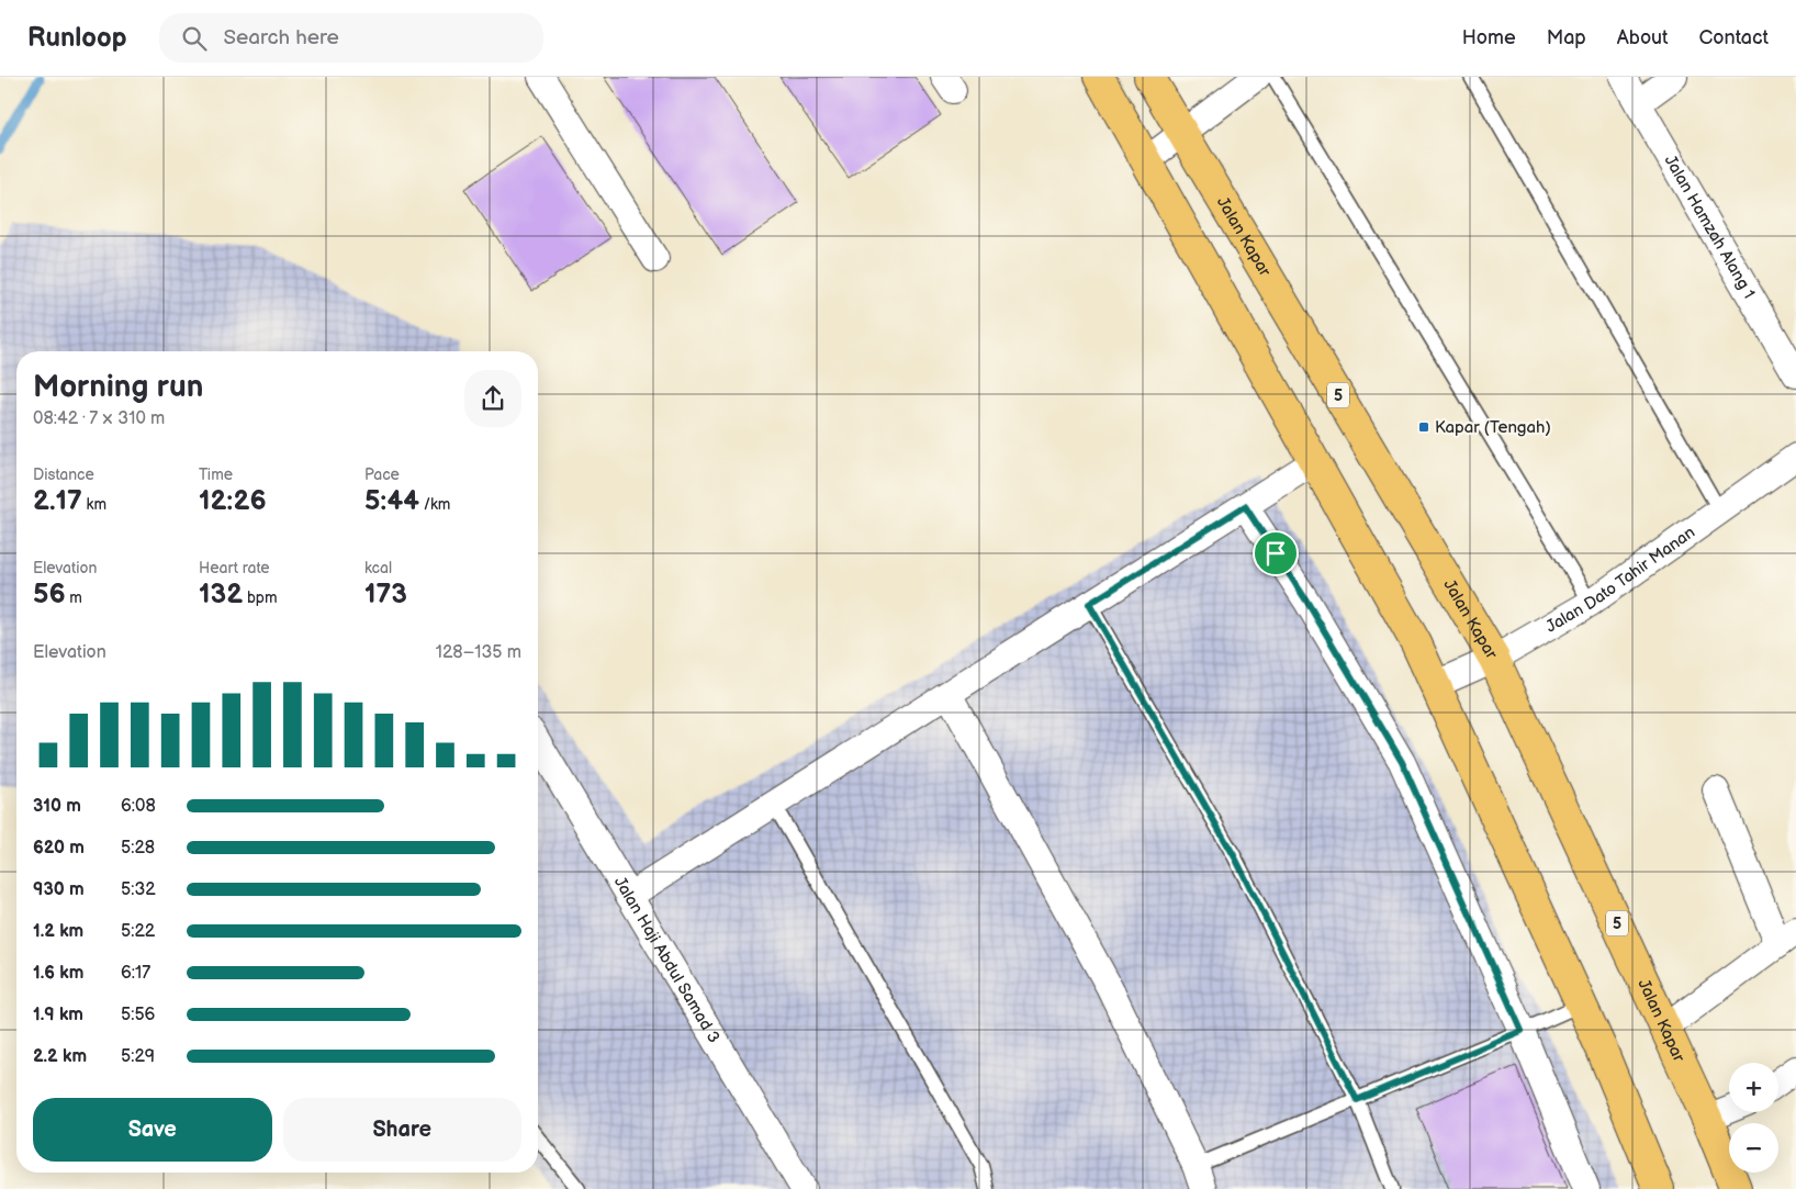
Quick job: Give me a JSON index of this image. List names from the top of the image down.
{
  "streets": {
    "highway": ["Jalan Kapar", "5"],
    "street": ["Jalan Hamzah Alang 1", "Jalan Dato Tahir Manan", "Jalan Haji Abdul Samad 3"]
  },
  "crossings": [
    ["Jalan Kapar", "Jalan Dato Tahir Manan"]
  ],
  "places": {
    "transit": ["Kapar (Tengah)"]
  },
  "page": {
    "header": "Runloop",
    "search": "Search here",
    "nav": [
      "Home",
      "Map",
      "About",
      "Contact"
    ],
    "heading": ["Morning run", "08:42 · 7 × 310 m"],
    "stats": [
      ["Distance", "2.17 km"],
      ["Time", "12:26"],
      ["Pace", "5:44 /km"],
      ["Elevation", "56 m"],
      ["Heart rate", "132 bpm"],
      ["kcal", "173"]
    ],
    "chart": ["Elevation", "128–135 m"],
    "list": [
      {
        "name": "310 m",
        "note": "6:08"
      },
      {
        "name": "620 m",
        "note": "5:28"
      },
      {
        "name": "930 m",
        "note": "5:32"
      },
      {
        "name": "1.2 km",
        "note": "5:22"
      },
      {
        "name": "1.6 km",
        "note": "6:17"
      },
      {
        "name": "1.9 km",
        "note": "5:56"
      },
      {
        "name": "2.2 km",
        "note": "5:29"
      }
    ],
    "map_buttons": ["+", "−"],
    "buttons": ["Save", "Share"]
  }
}
